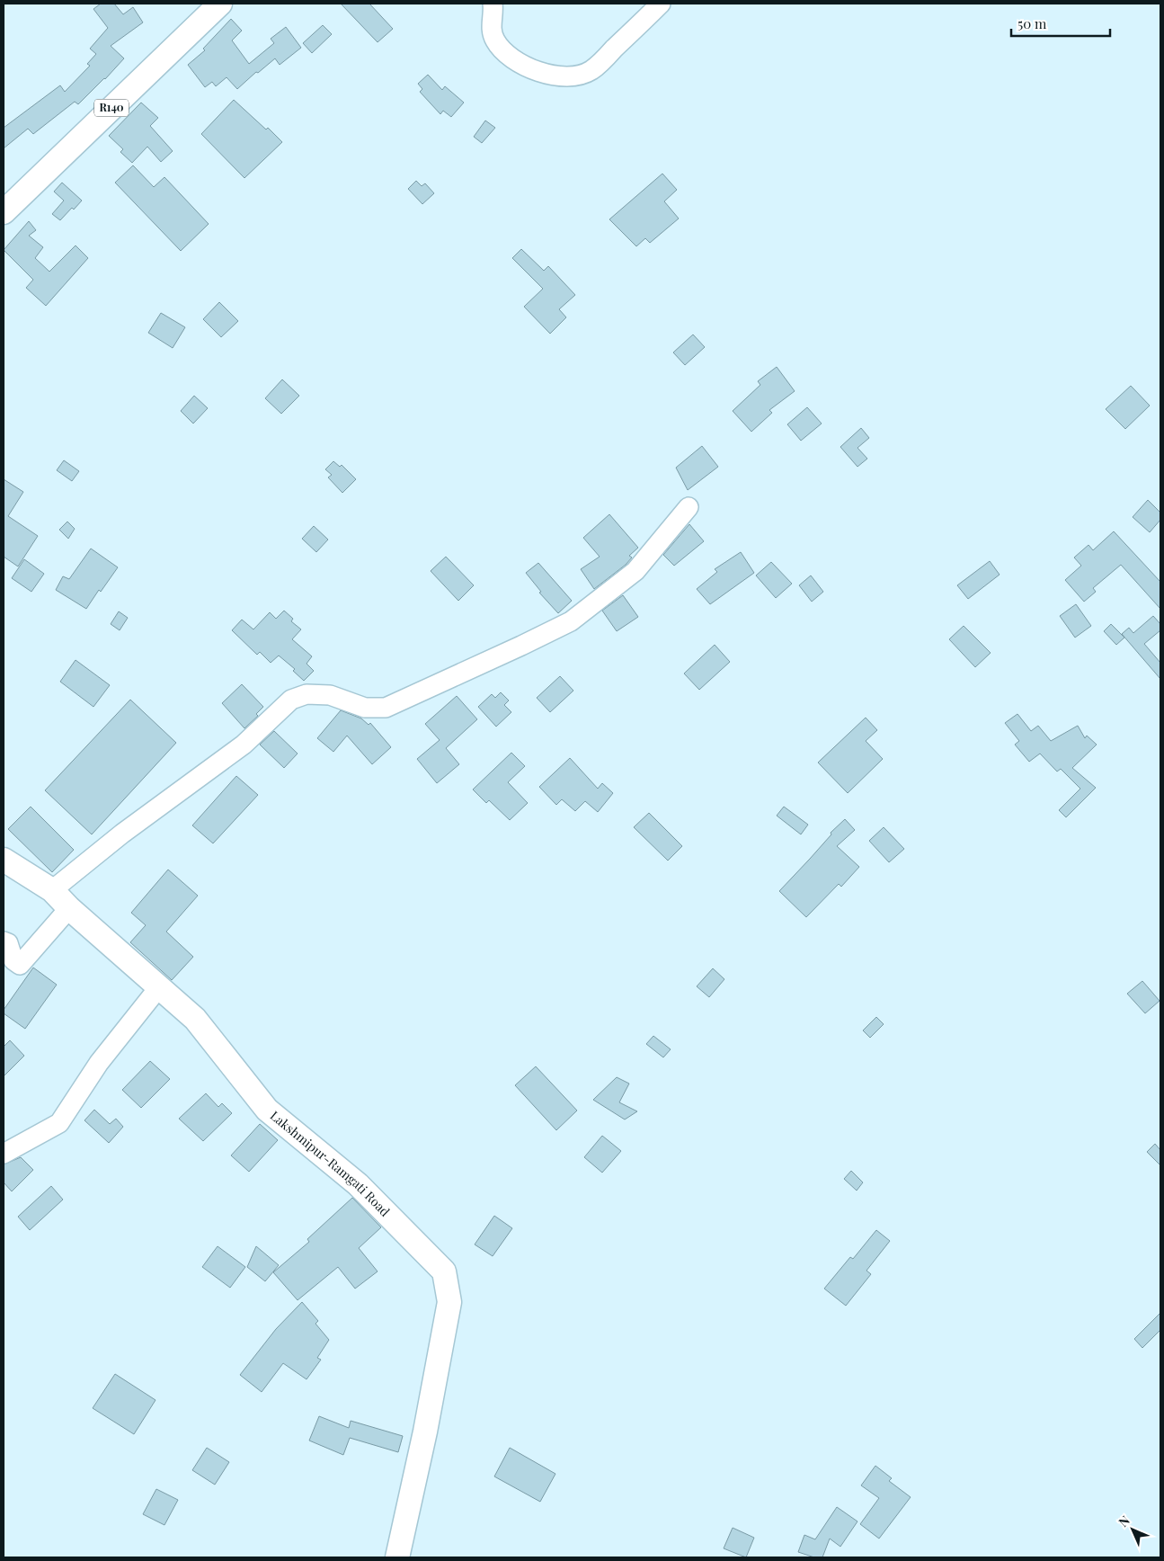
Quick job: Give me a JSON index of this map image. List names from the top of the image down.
{
  "streets": {
    "main road": ["R140", "Lakshmipur-Ramgati Road"]
  },
  "scale_bar": "50 m",
  "north": "top left"
}
